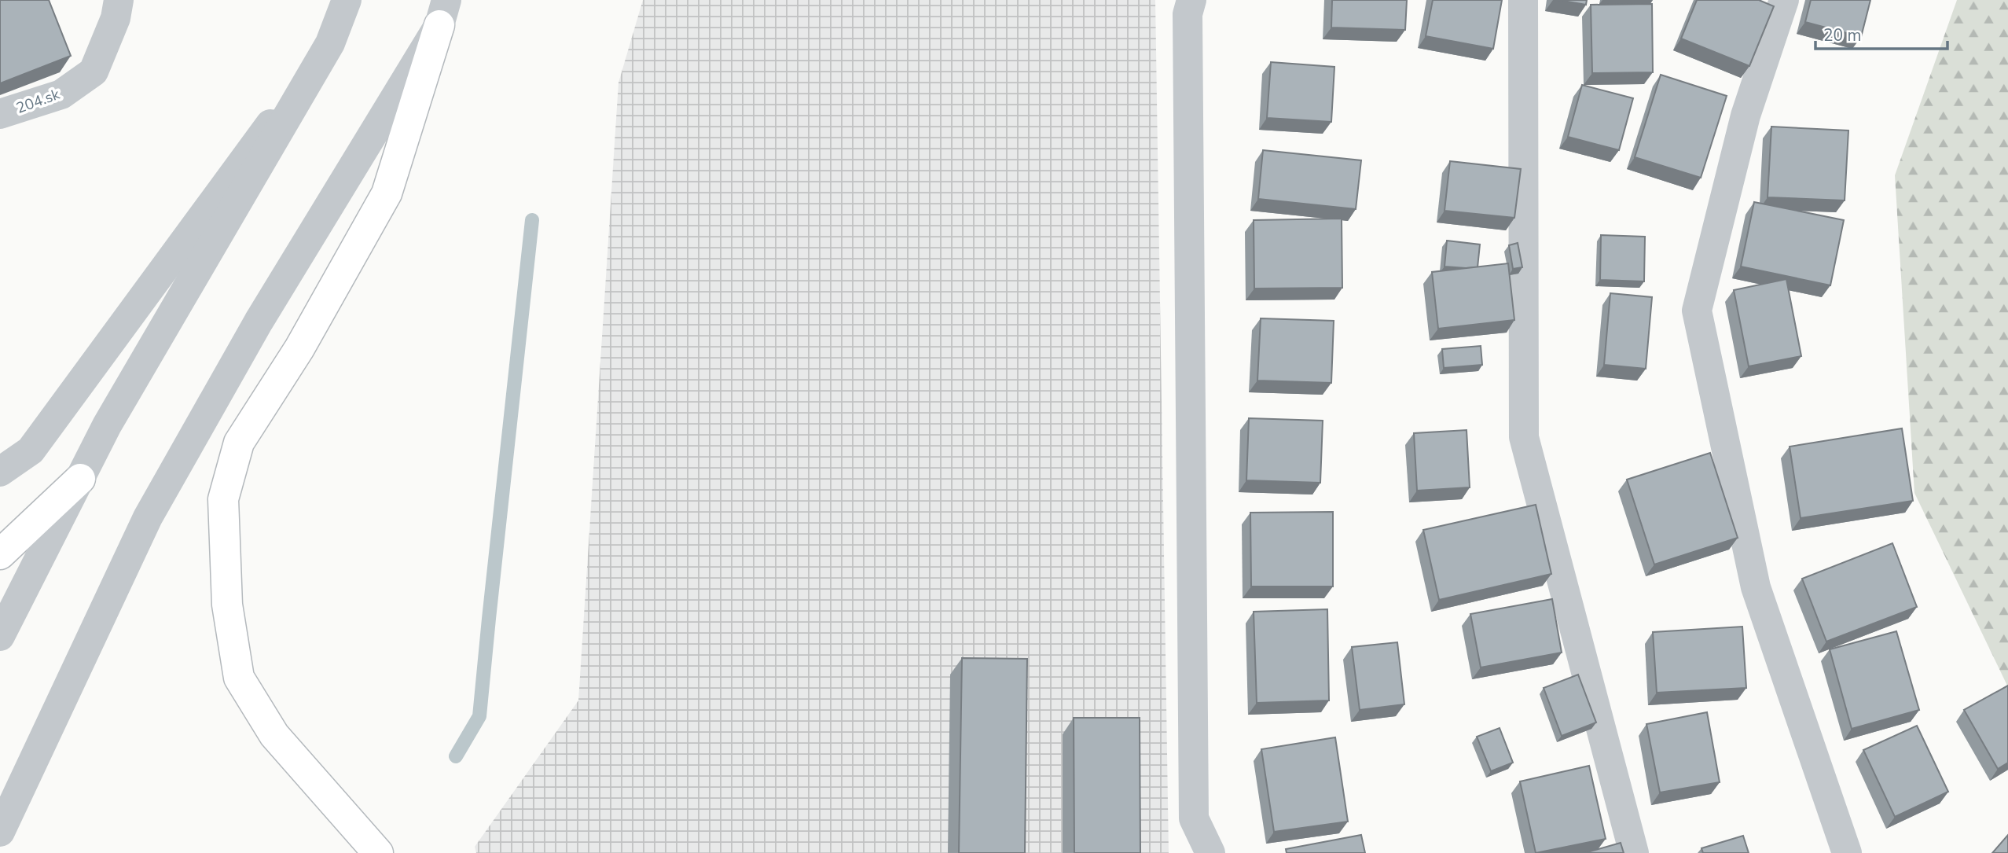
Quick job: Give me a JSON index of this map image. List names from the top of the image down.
{
  "streets": {
    "street": ["204.sk"]
  },
  "scale_bar": "20 m"
}
